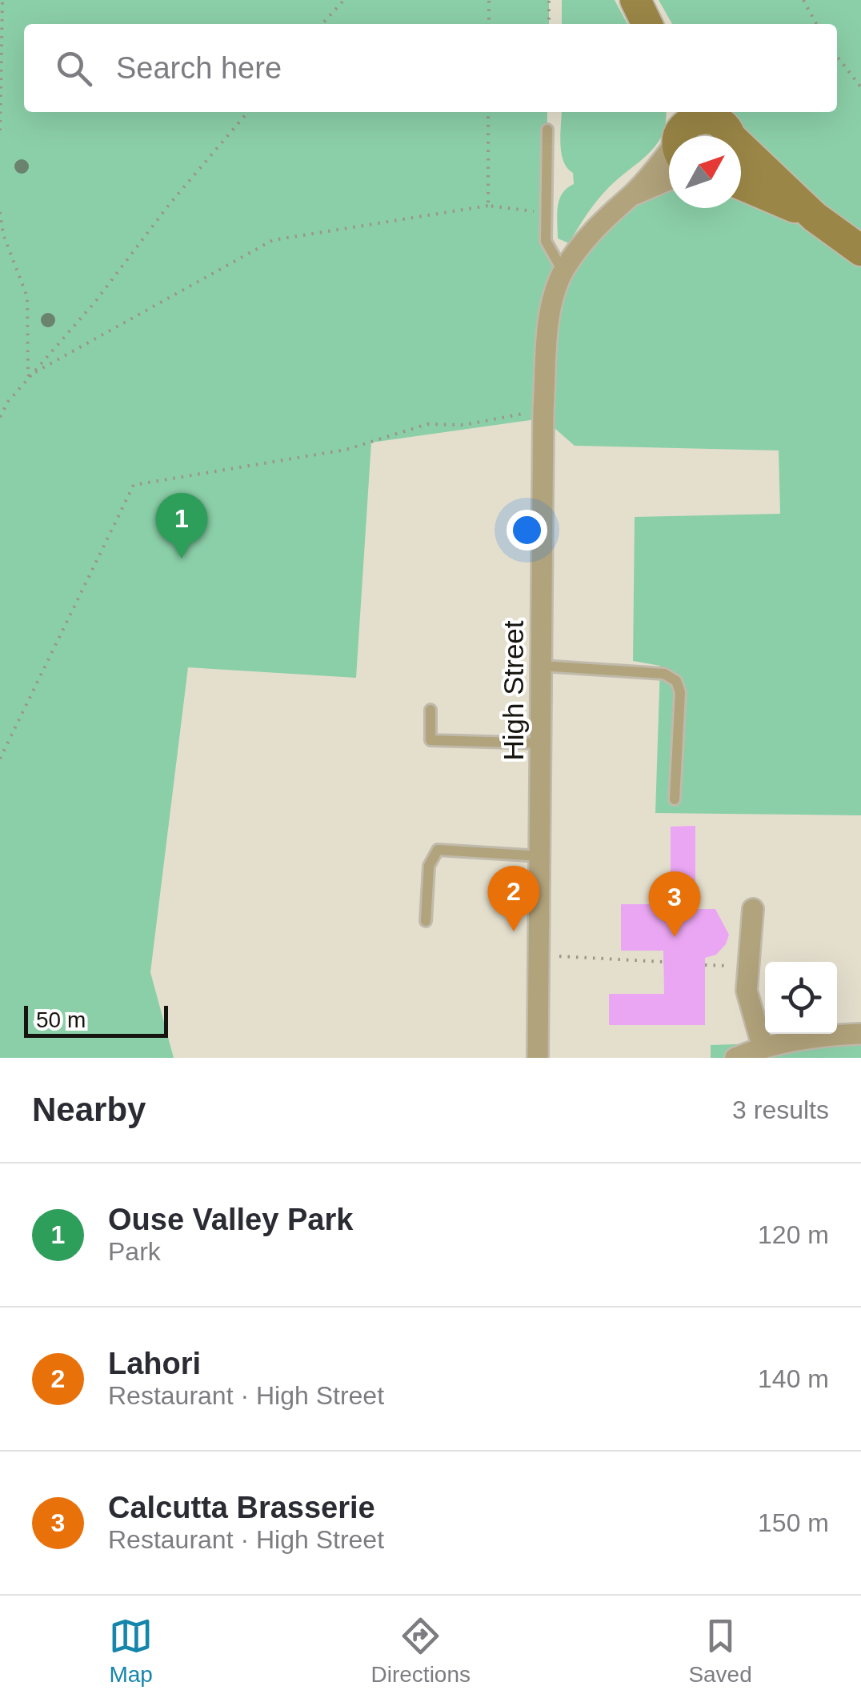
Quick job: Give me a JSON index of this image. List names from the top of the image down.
{
  "streets": {
    "street": ["High Street"]
  },
  "scale_bar": "50 m",
  "north": "top right",
  "page": {
    "search": "Search here",
    "pins": ["1", "2", "3"],
    "scale": "50 m",
    "heading": ["Nearby", "3 results"],
    "list": [
      {
        "mark": "1",
        "name": "Ouse Valley Park",
        "note": "Park",
        "value": "120 m"
      },
      {
        "mark": "2",
        "name": "Lahori",
        "note": "Restaurant · High Street",
        "value": "140 m"
      },
      {
        "mark": "3",
        "name": "Calcutta Brasserie",
        "note": "Restaurant · High Street",
        "value": "150 m"
      }
    ],
    "nav": ["Map", "Directions", "Saved"]
  }
}
